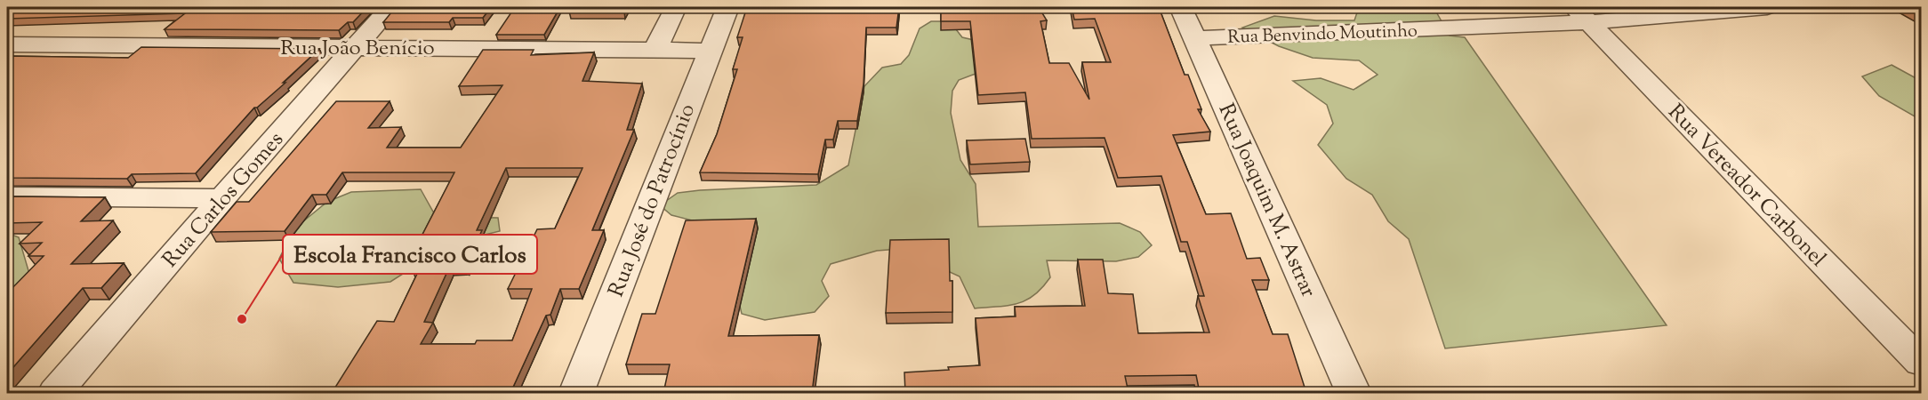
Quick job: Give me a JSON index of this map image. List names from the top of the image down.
{
  "streets": {
    "street": [
      "Rua Benvindo Moutinho",
      "Rua João Benício",
      "Rua Vereador Carbonel",
      "Rua Carlos Gomes",
      "Rua José do Patrocínio",
      "Rua Joaquim M. Astrar"
    ]
  },
  "crossings": [
    ["Rua Benvindo Moutinho", "Rua Vereador Carbonel"],
    ["Rua Benvindo Moutinho", "Rua Joaquim M. Astrar"],
    ["Rua João Benício", "Rua Carlos Gomes"],
    ["Rua João Benício", "Rua José do Patrocínio"]
  ],
  "places": ["Escola Francisco Carlos"]
}
